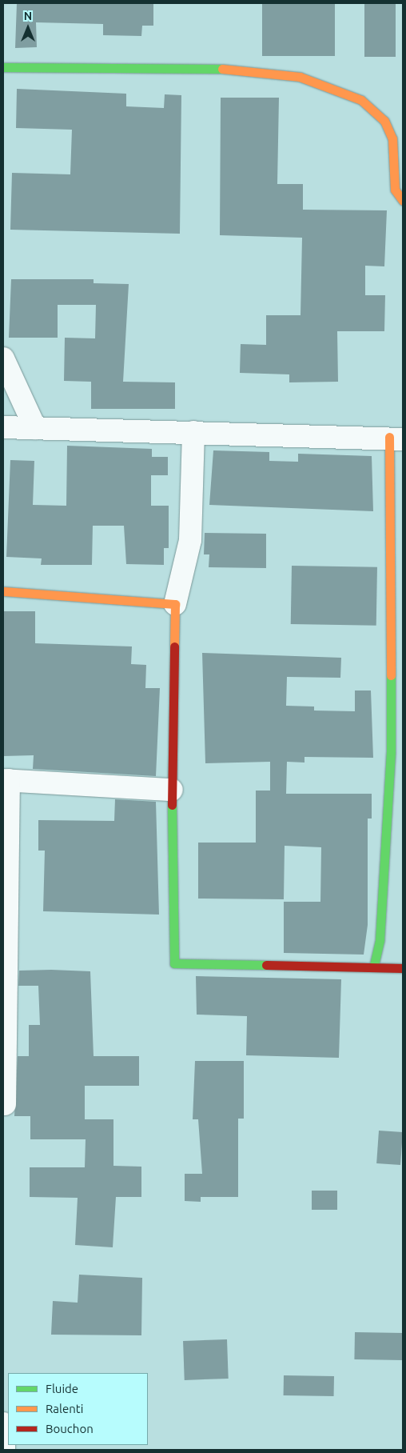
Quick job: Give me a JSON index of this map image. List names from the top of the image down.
{
  "legend": ["Fluide", "Ralenti", "Bouchon"],
  "north": "top"
}
